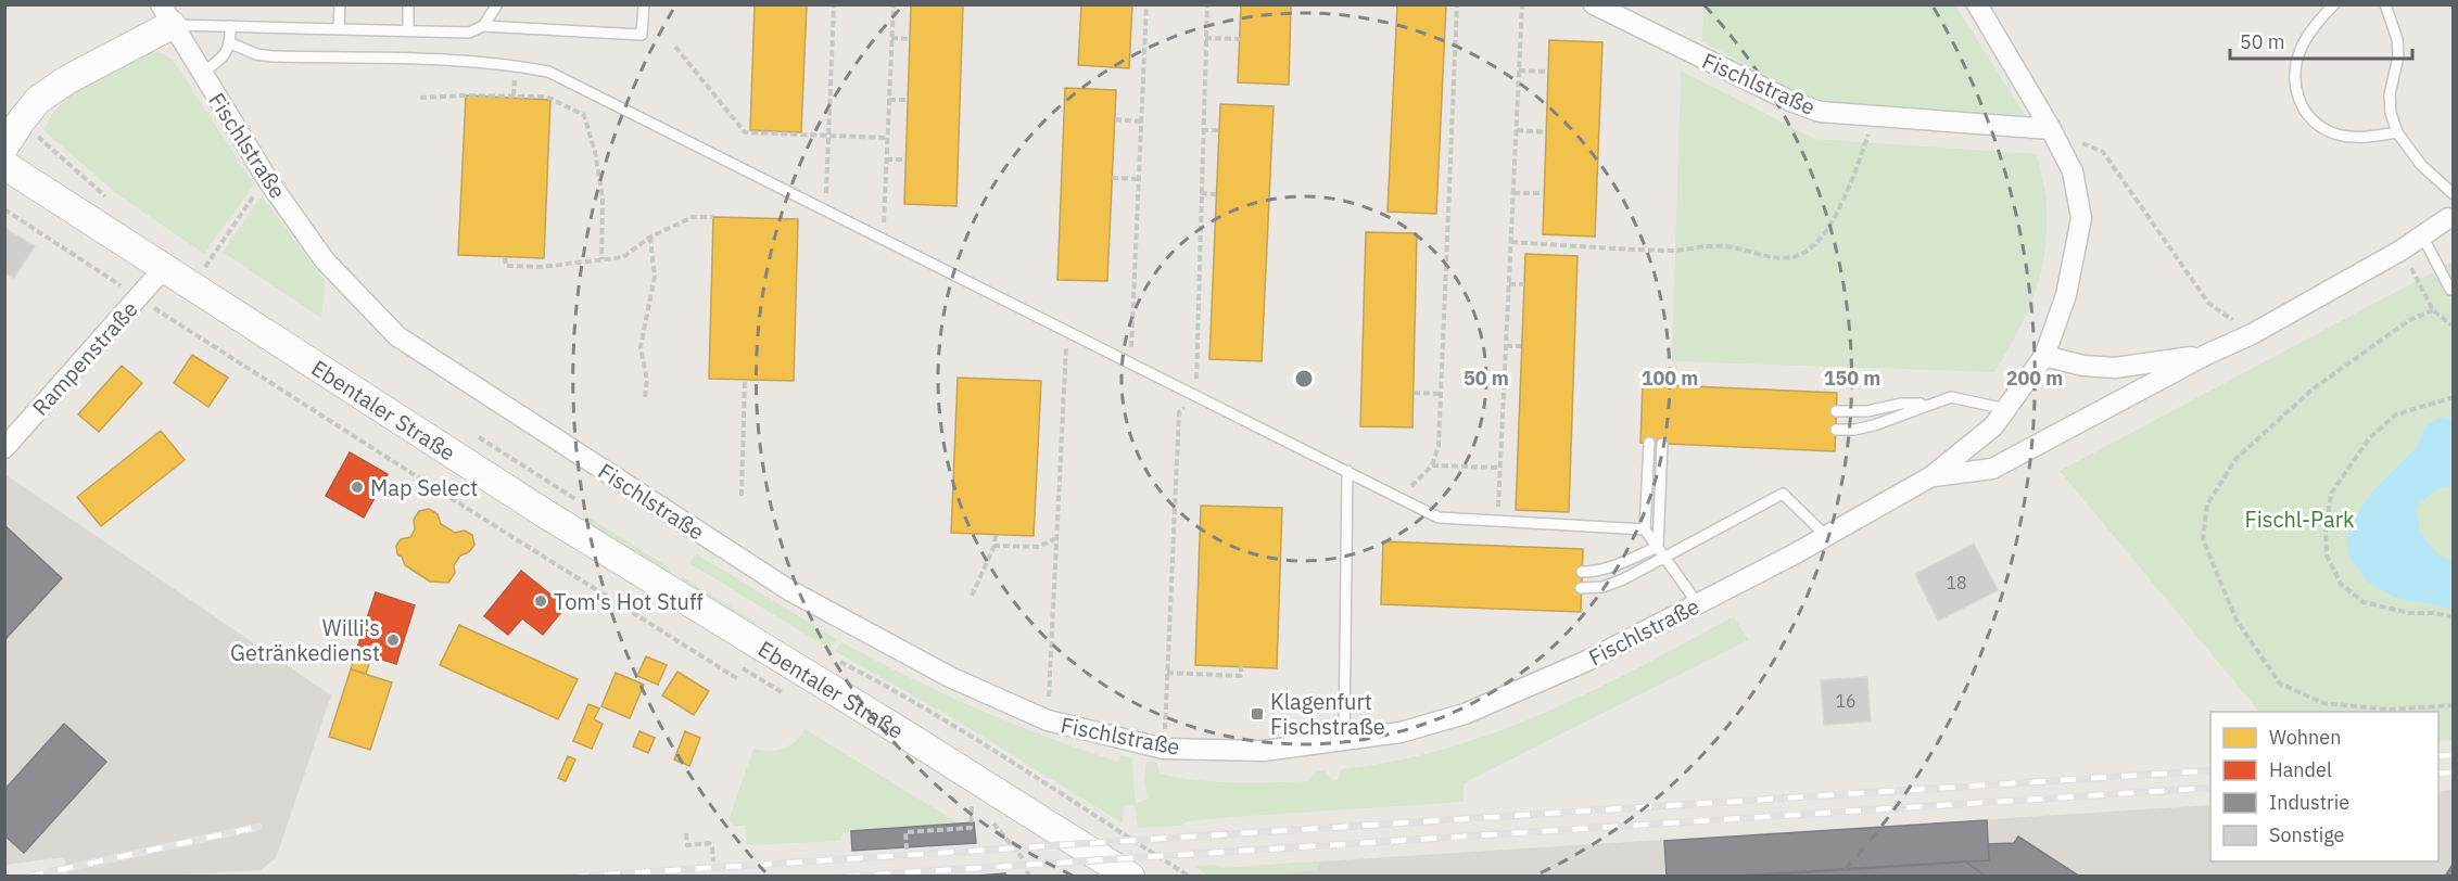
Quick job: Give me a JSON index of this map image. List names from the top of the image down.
{
  "streets": {
    "main road": ["Ebentaler Straße"],
    "street": ["Fischlstraße", "Rampenstraße"]
  },
  "crossings": [
    ["Rampenstraße", "Ebentaler Straße"]
  ],
  "parks": ["Fischl-Park"],
  "places": {
    "other": ["Map Select", "Tom's Hot Stuff", "Willi's Getränkedienst"],
    "transit": ["Klagenfurt Fischstraße"]
  },
  "house_numbers": ["18", "16"],
  "legend": [
    "Wohnen",
    "Handel",
    "Industrie",
    "Sonstige"
  ],
  "scale_bar": "50 m",
  "rings": [
    "50 m",
    "100 m",
    "150 m",
    "200 m"
  ]
}
